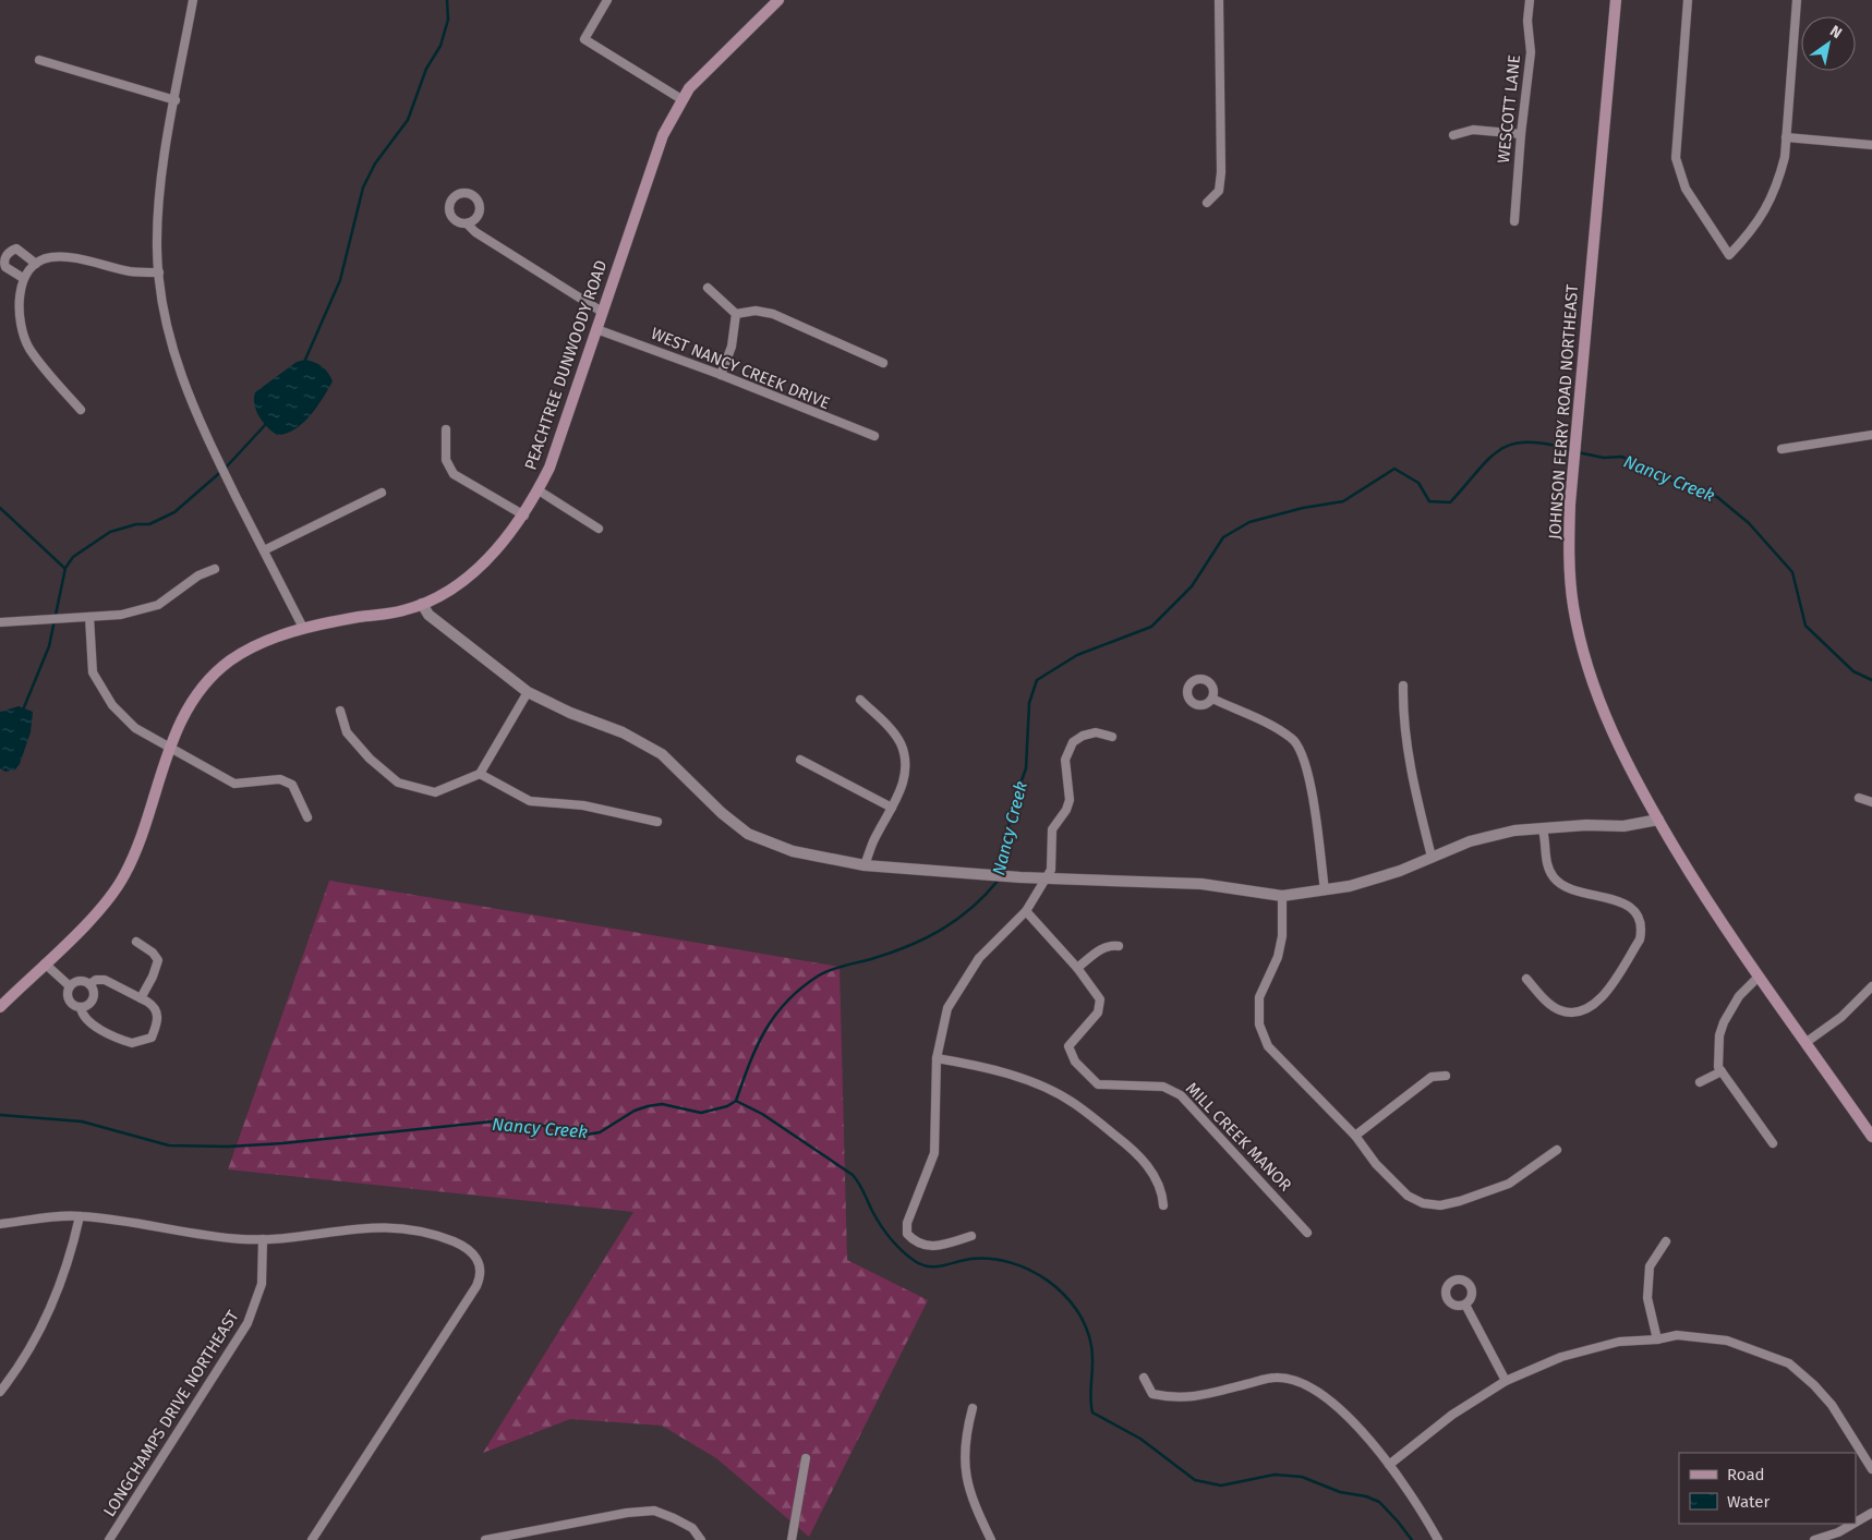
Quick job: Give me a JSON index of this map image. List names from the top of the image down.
{
  "streets": {
    "main road": ["PEACHTREE DUNWOODY ROAD", "JOHNSON FERRY ROAD NORTHEAST"],
    "street": [
      "WESCOTT LANE",
      "WEST NANCY CREEK DRIVE",
      "MILL CREEK MANOR",
      "LONGCHAMPS DRIVE NORTHEAST"
    ]
  },
  "crossings": [
    ["PEACHTREE DUNWOODY ROAD", "WEST NANCY CREEK DRIVE"]
  ],
  "water": ["Nancy Creek"],
  "legend": ["Road", "Water"],
  "north": "top right"
}
